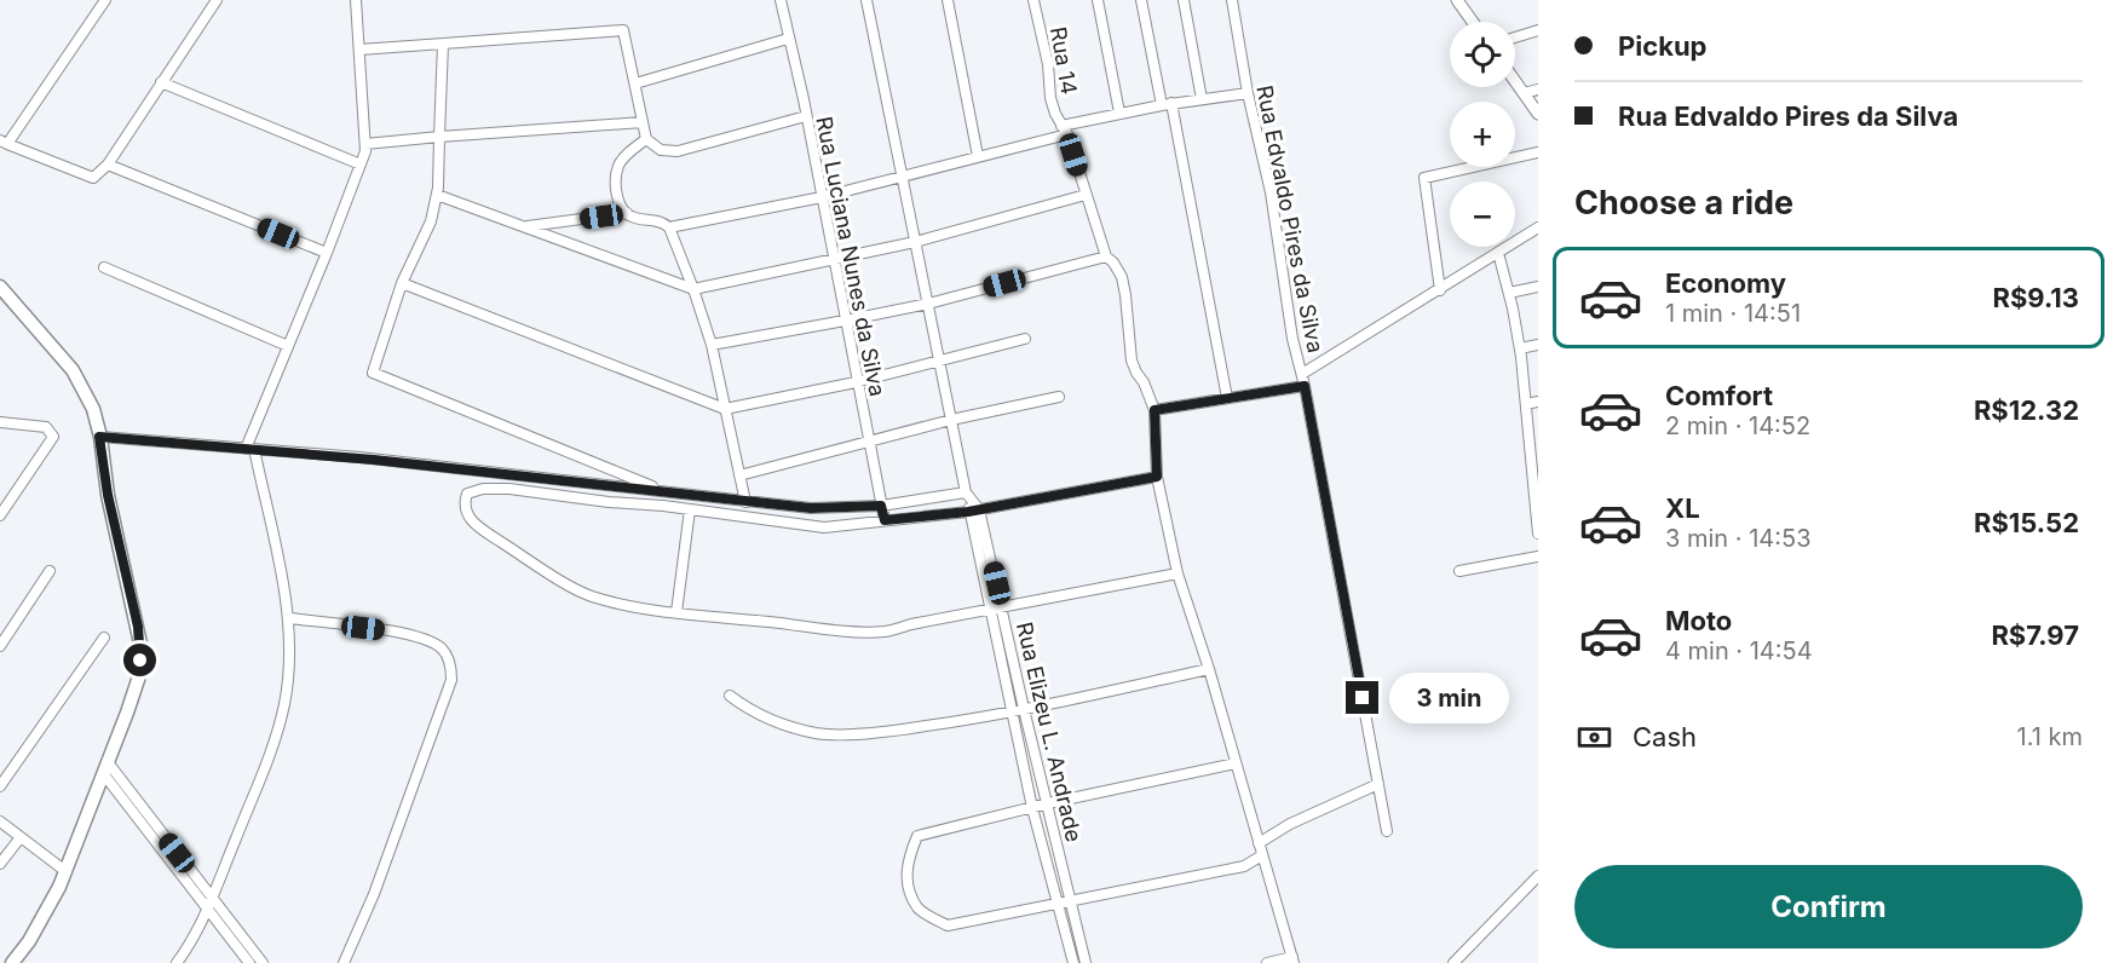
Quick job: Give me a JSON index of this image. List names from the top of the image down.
{
  "streets": {
    "street": [
      "Rua 14",
      "Rua Edvaldo Pires da Silva",
      "Rua Luciana Nunes da Silva",
      "Rua Elizeu L. Andrade"
    ]
  },
  "page": {
    "banner": ["Pickup", "Rua Edvaldo Pires da Silva"],
    "map_buttons": ["+", "−"],
    "heading": "Choose a ride",
    "list": [
      {
        "name": "Economy",
        "note": "1 min · 14:51",
        "value": "R$9.13"
      },
      {
        "name": "Comfort",
        "note": "2 min · 14:52",
        "value": "R$12.32"
      },
      {
        "name": "XL",
        "note": "3 min · 14:53",
        "value": "R$15.52"
      },
      {
        "name": "Moto",
        "note": "4 min · 14:54",
        "value": "R$7.97"
      }
    ],
    "bubble": "3 min",
    "pay": ["Cash", "1.1 km"],
    "buttons": "Confirm"
  }
}
